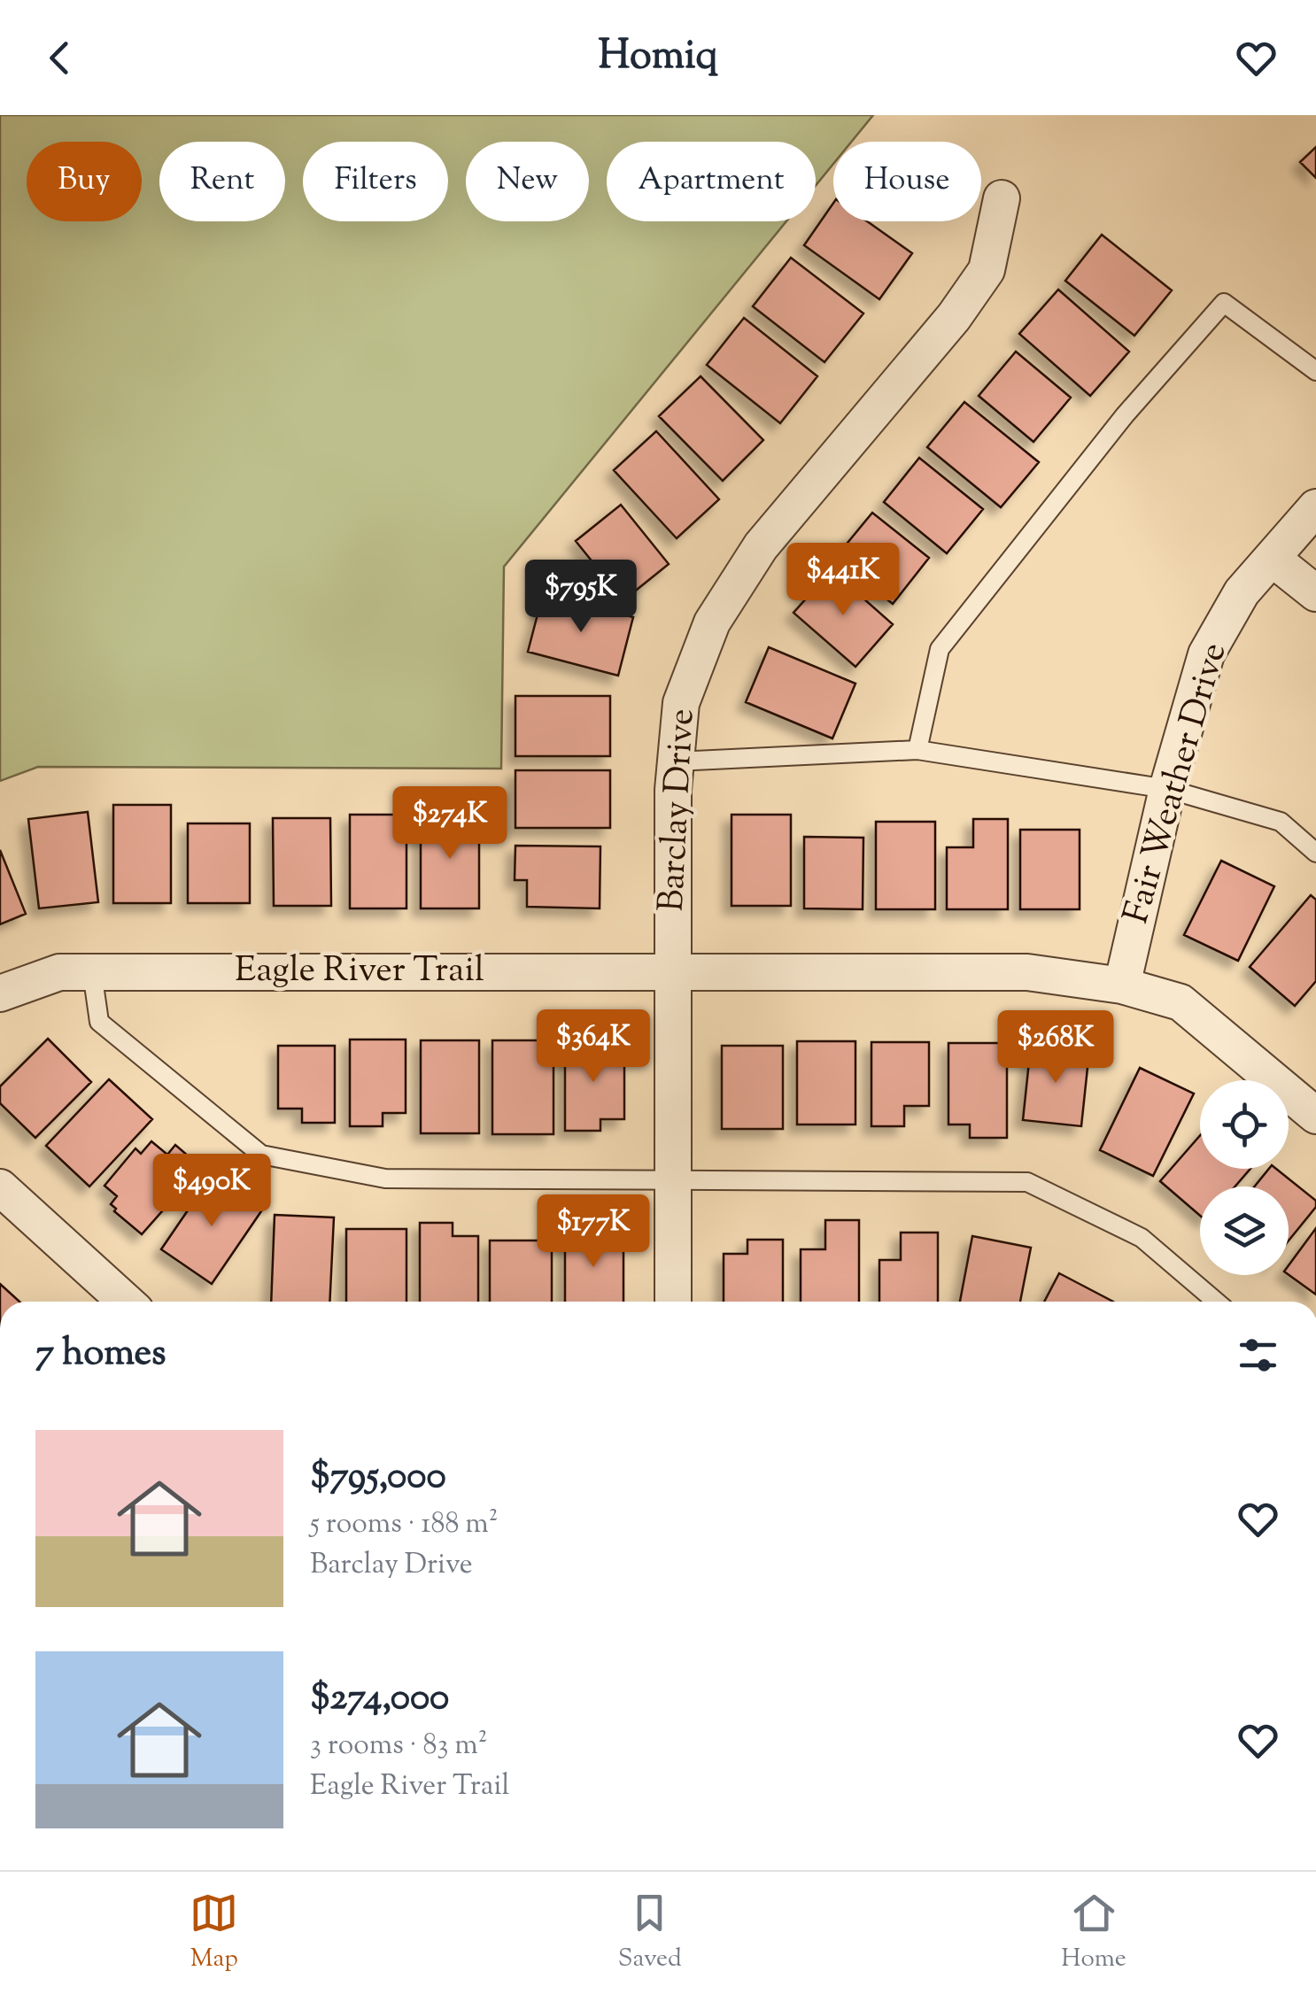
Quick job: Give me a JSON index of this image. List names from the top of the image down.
{
  "streets": {
    "street": ["Fair Weather Drive", "Barclay Drive", "Eagle River Trail"]
  },
  "crossings": [
    ["Fair Weather Drive", "Eagle River Trail"],
    ["Barclay Drive", "Eagle River Trail"]
  ],
  "page": {
    "header": "Homiq",
    "chip": [
      "Buy",
      "Rent",
      "Filters",
      "New",
      "Apartment",
      "House"
    ],
    "price": [
      "$441K",
      "$795K",
      "$274K",
      "$364K",
      "$268K",
      "$490K",
      "$177K"
    ],
    "heading": "7 homes",
    "list": [
      {
        "name": "$795,000",
        "note": "5 rooms · 188 m² · Barclay Drive"
      },
      {
        "name": "$274,000",
        "note": "3 rooms · 83 m² · Eagle River Trail"
      }
    ],
    "tabs": ["Map", "Saved", "Home"]
  }
}
